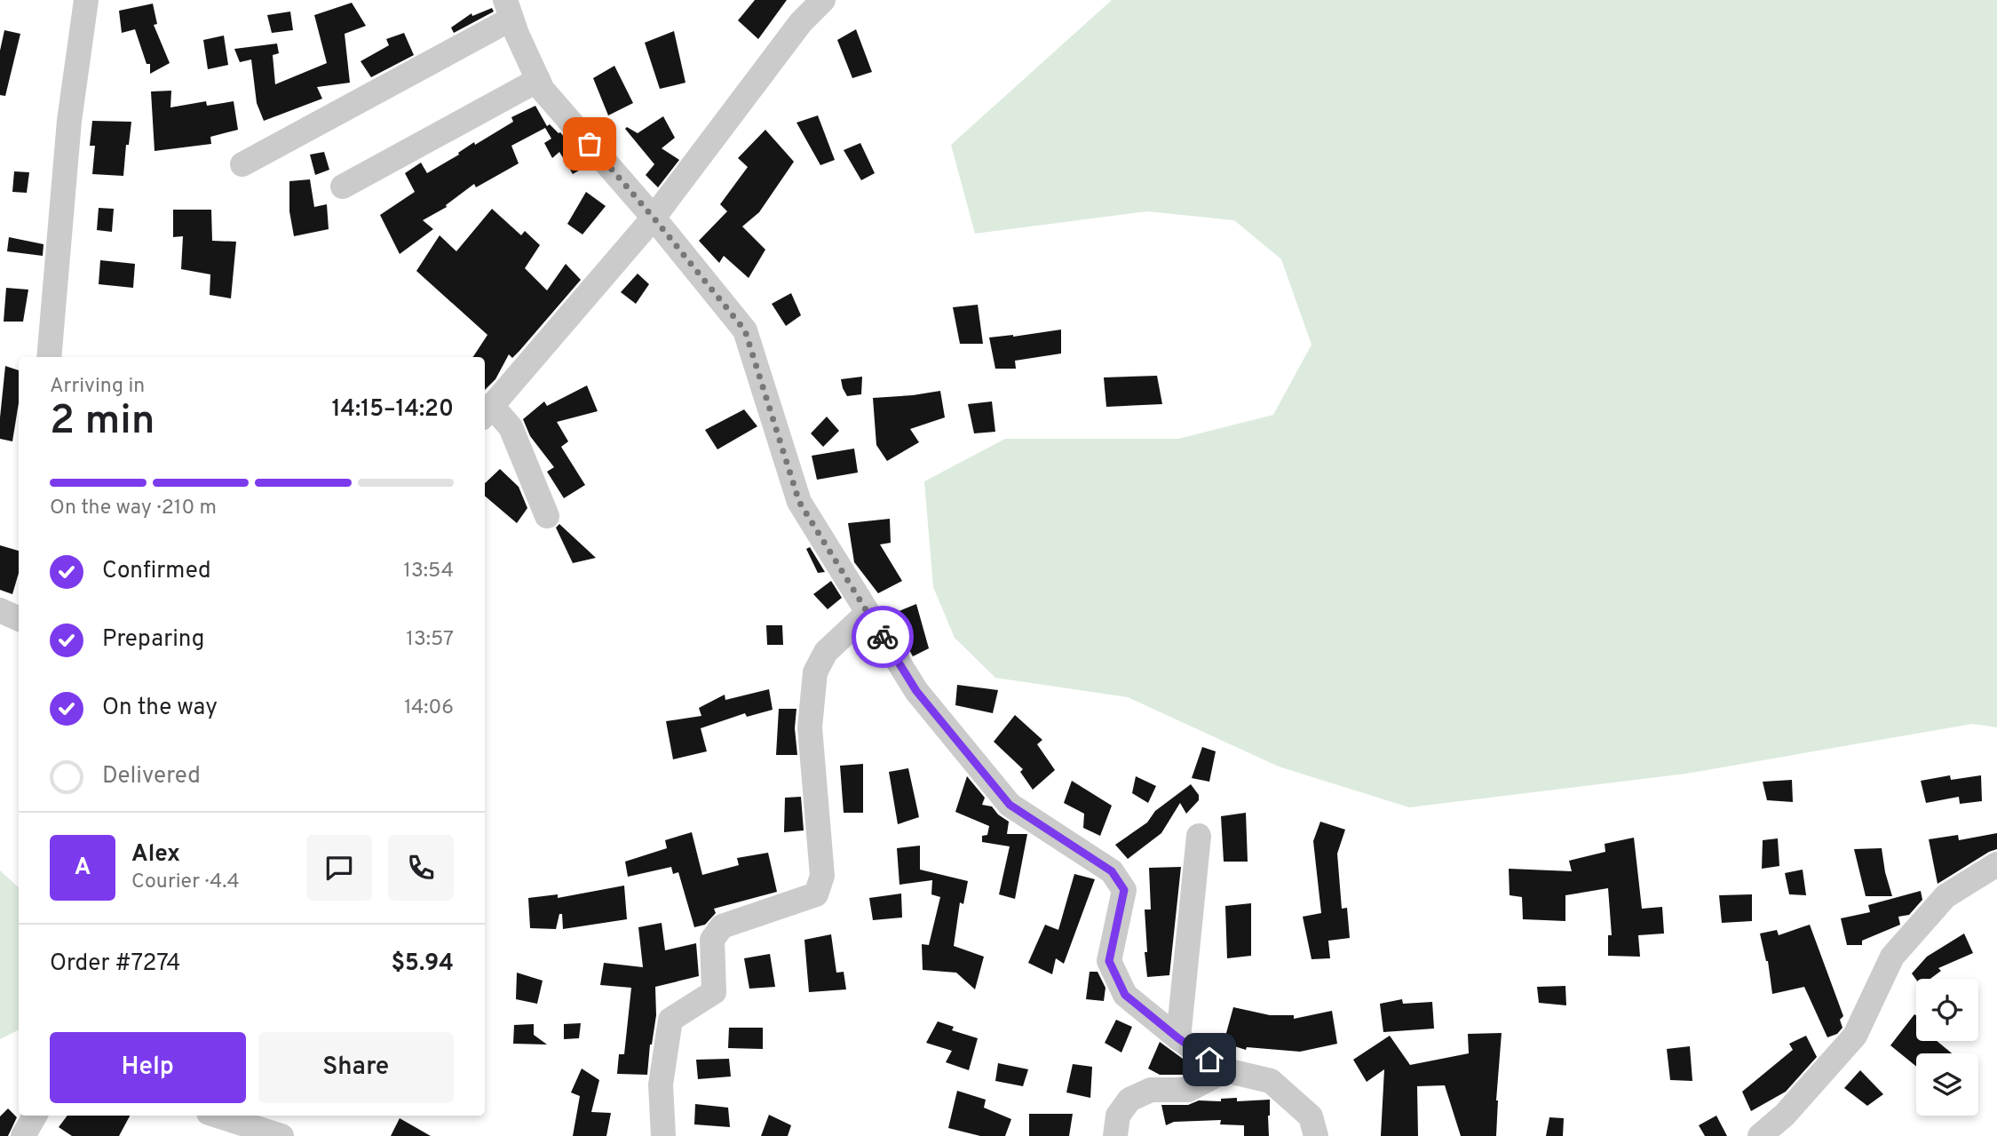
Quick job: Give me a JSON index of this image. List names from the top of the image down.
{
  "page": {
    "heading": ["2 min", "Arriving in", "14:15–14:20"],
    "panel": [
      "Alex",
      "Courier · 4.4",
      "Order #7274",
      "$5.94"
    ],
    "bar": "On the way · 210 m",
    "list": [
      ["Confirmed", "13:54"],
      ["Preparing", "13:57"],
      ["On the way", "14:06"],
      "Delivered"
    ],
    "round": "A",
    "buttons": ["Help", "Share"]
  }
}
